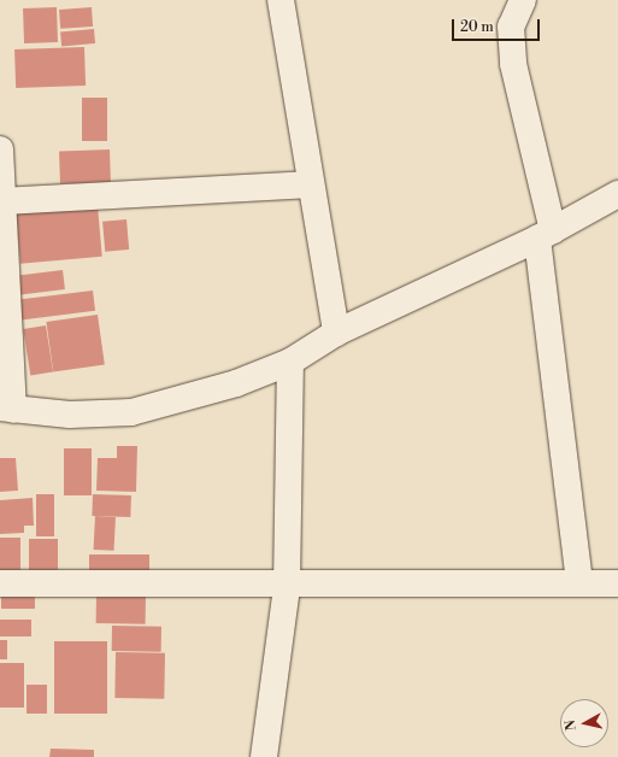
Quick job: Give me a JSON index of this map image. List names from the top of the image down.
{
  "scale_bar": "20 m",
  "north": "left"
}
